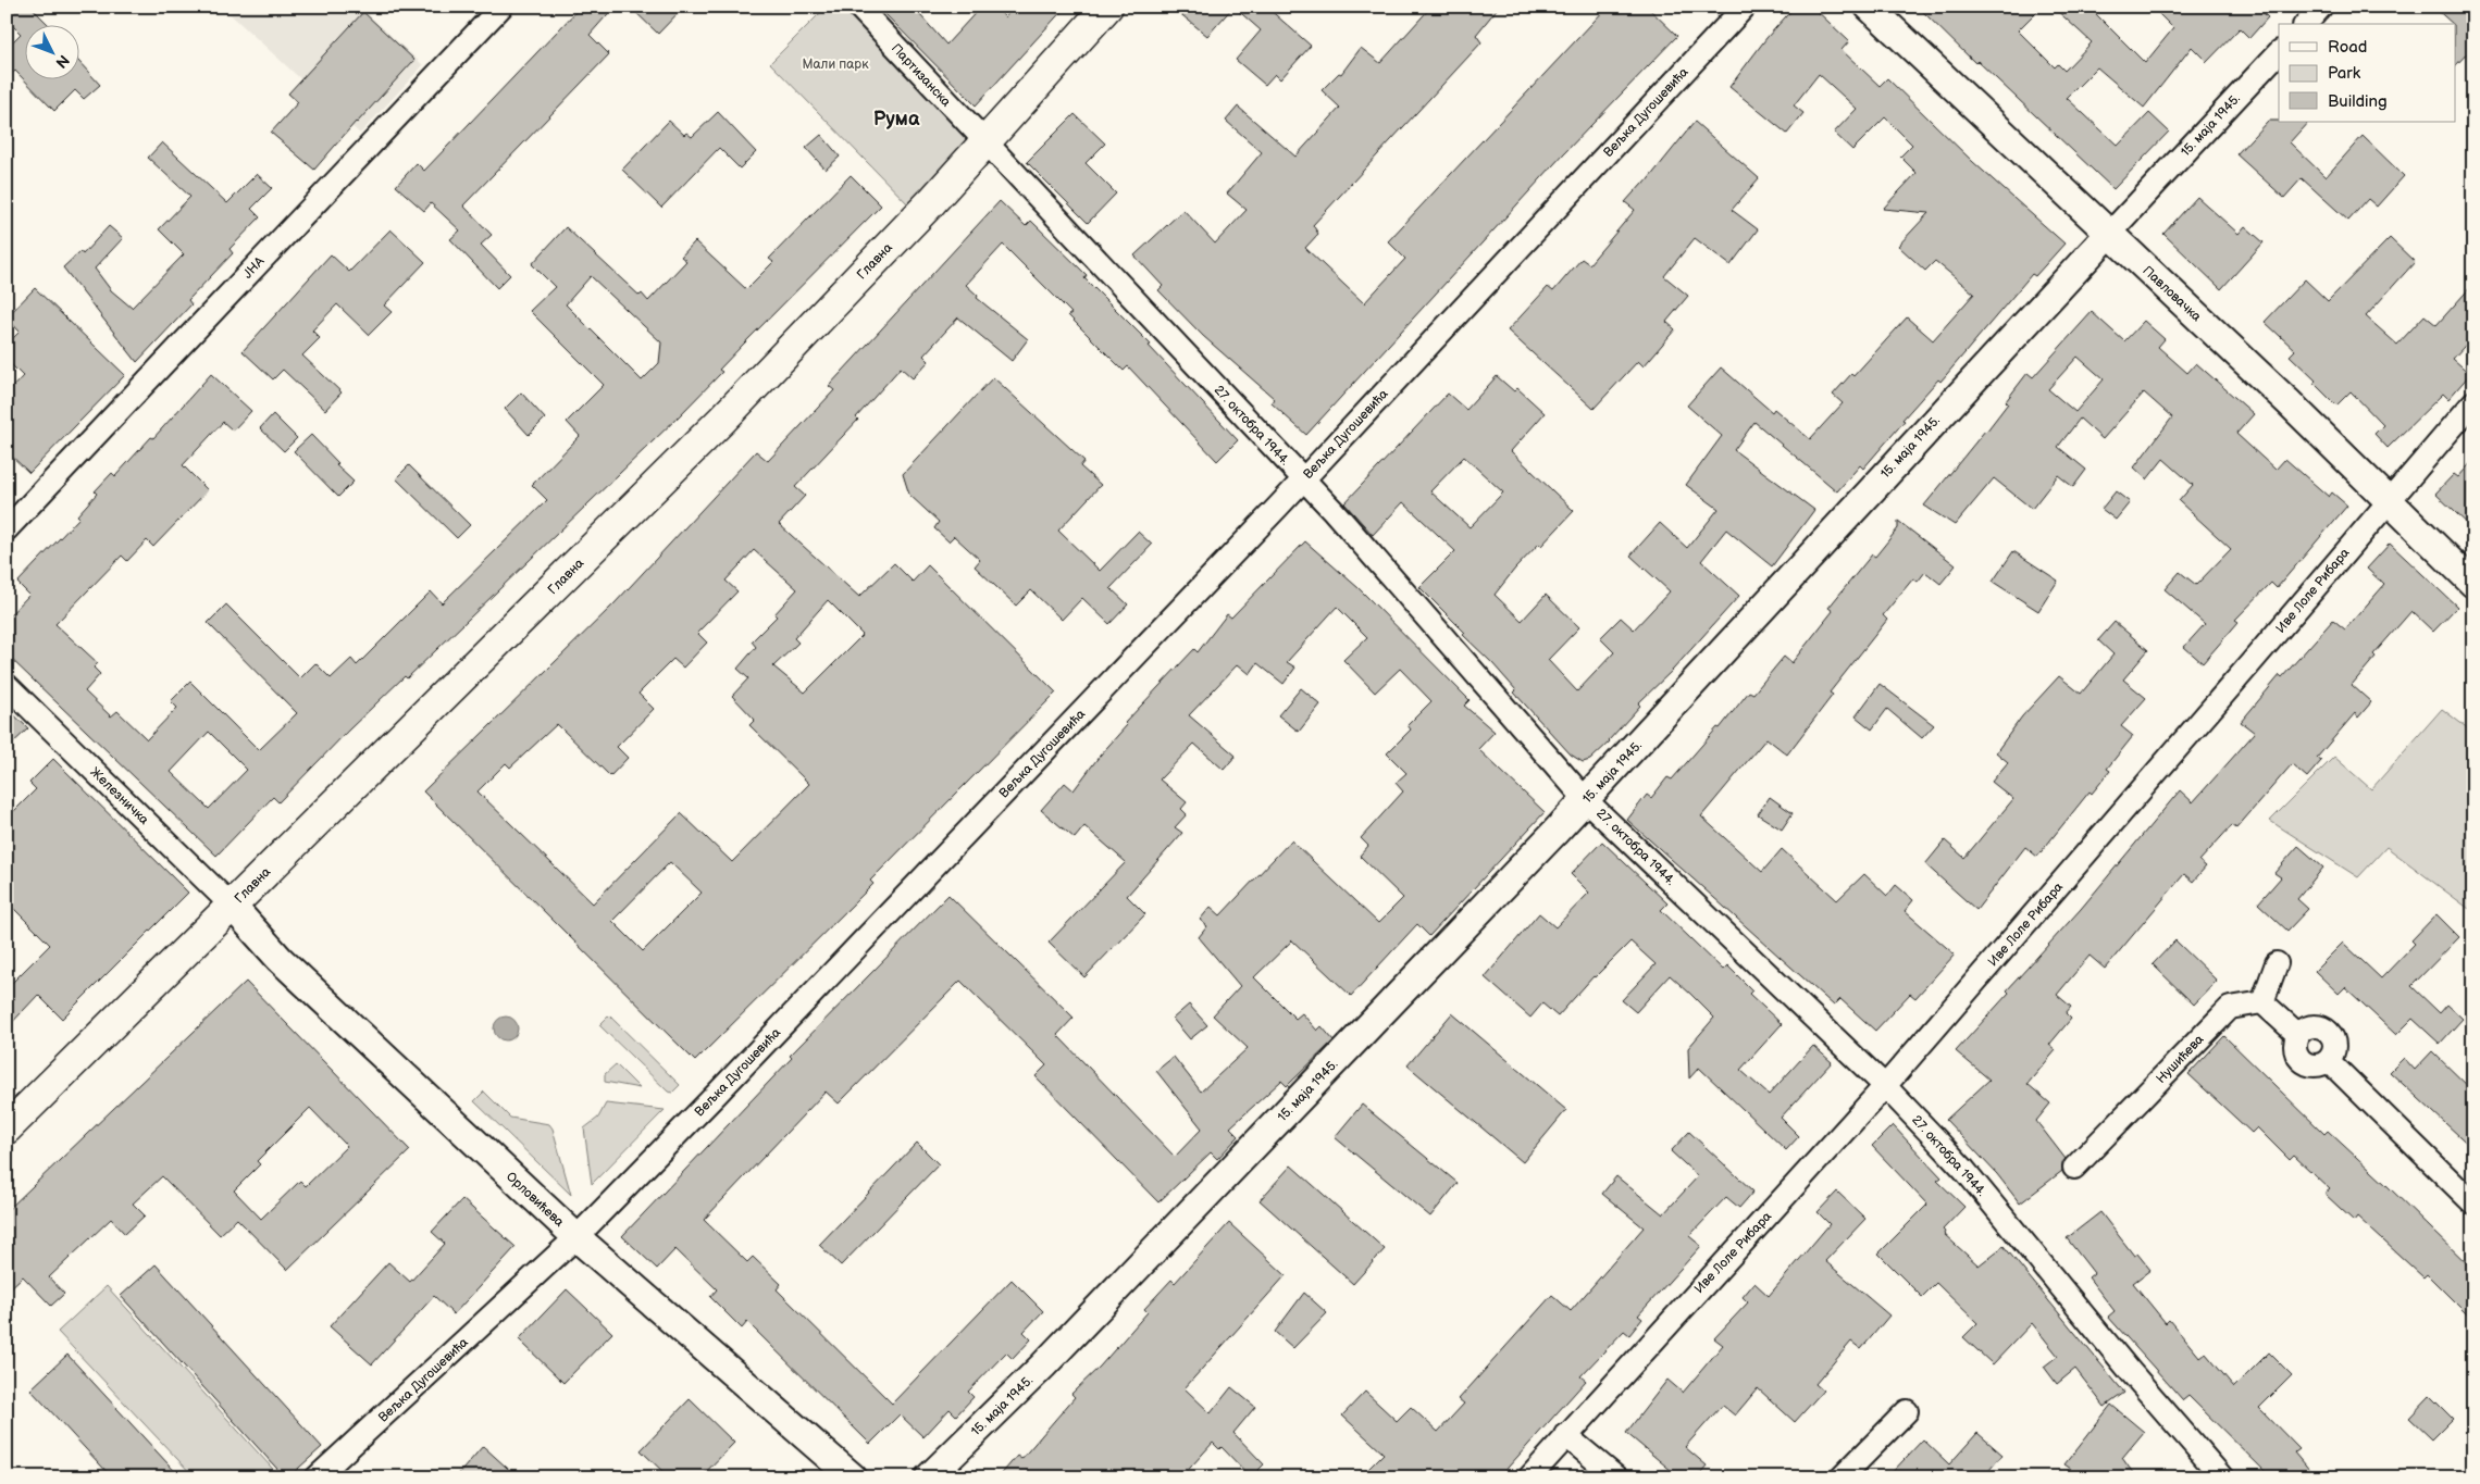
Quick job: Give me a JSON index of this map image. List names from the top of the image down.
{
  "streets": {
    "main road": ["Главна"],
    "street": [
      "Партизанска",
      "Вељка Дугошевића",
      "15. маја 1945.",
      "ЈНА",
      "Павловачка",
      "27. октобра 1944.",
      "Иве Лоле Рибара",
      "Железничка",
      "Нушићева",
      "Орловићева"
    ]
  },
  "crossings": [
    ["Партизанска", "Главна"],
    ["Партизанска", "27. октобра 1944."],
    ["Вељка Дугошевића", "27. октобра 1944."],
    ["Вељка Дугошевића", "Орловићева"],
    ["15. маја 1945.", "Павловачка"],
    ["15. маја 1945.", "27. октобра 1944."],
    ["Главна", "27. октобра 1944."],
    ["Главна", "Железничка"],
    ["Главна", "Орловићева"],
    ["Павловачка", "Иве Лоле Рибара"],
    ["27. октобра 1944.", "Иве Лоле Рибара"],
    ["Железничка", "Орловићева"]
  ],
  "districts": ["Рума"],
  "parks": ["Мали парк"],
  "legend": ["Road", "Park", "Building"],
  "north": "bottom right"
}
